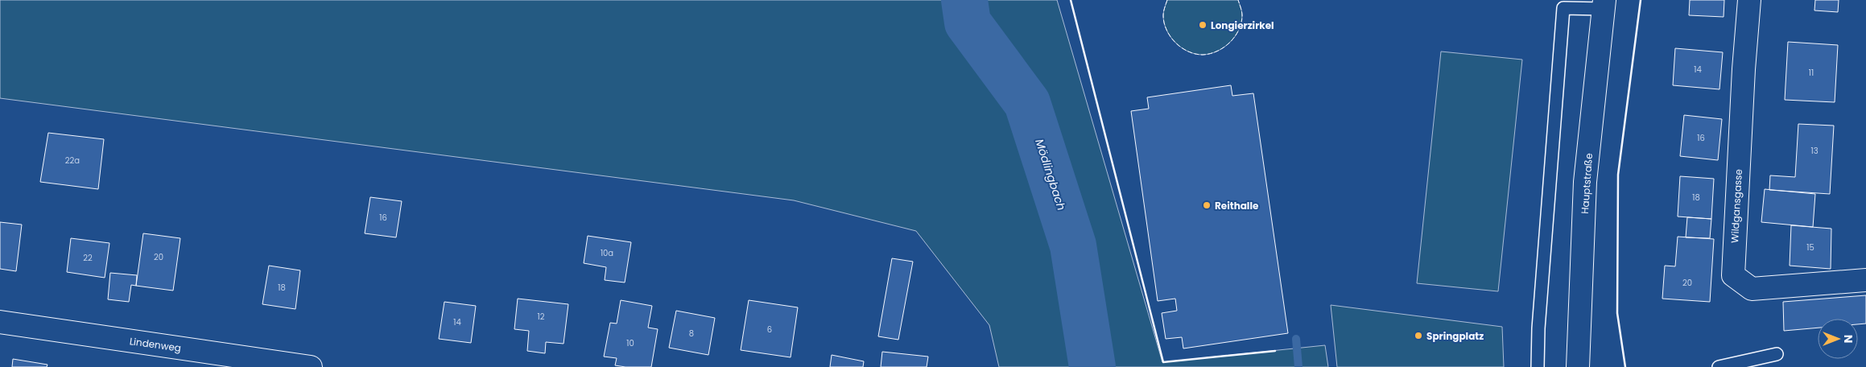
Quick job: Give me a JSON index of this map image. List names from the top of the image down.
{
  "streets": {
    "street": ["Hauptstraße", "Wildgansgasse", "Lindenweg"]
  },
  "water": ["Mödlingbach"],
  "places": ["Longierzirkel", "Reithalle", "Springplatz"],
  "house_numbers": [
    "14",
    "11",
    "16",
    "13",
    "22a",
    "18",
    "16",
    "15",
    "10a",
    "20",
    "22",
    "20",
    "18",
    "12",
    "14",
    "6",
    "8",
    "10"
  ],
  "north": "right"
}
